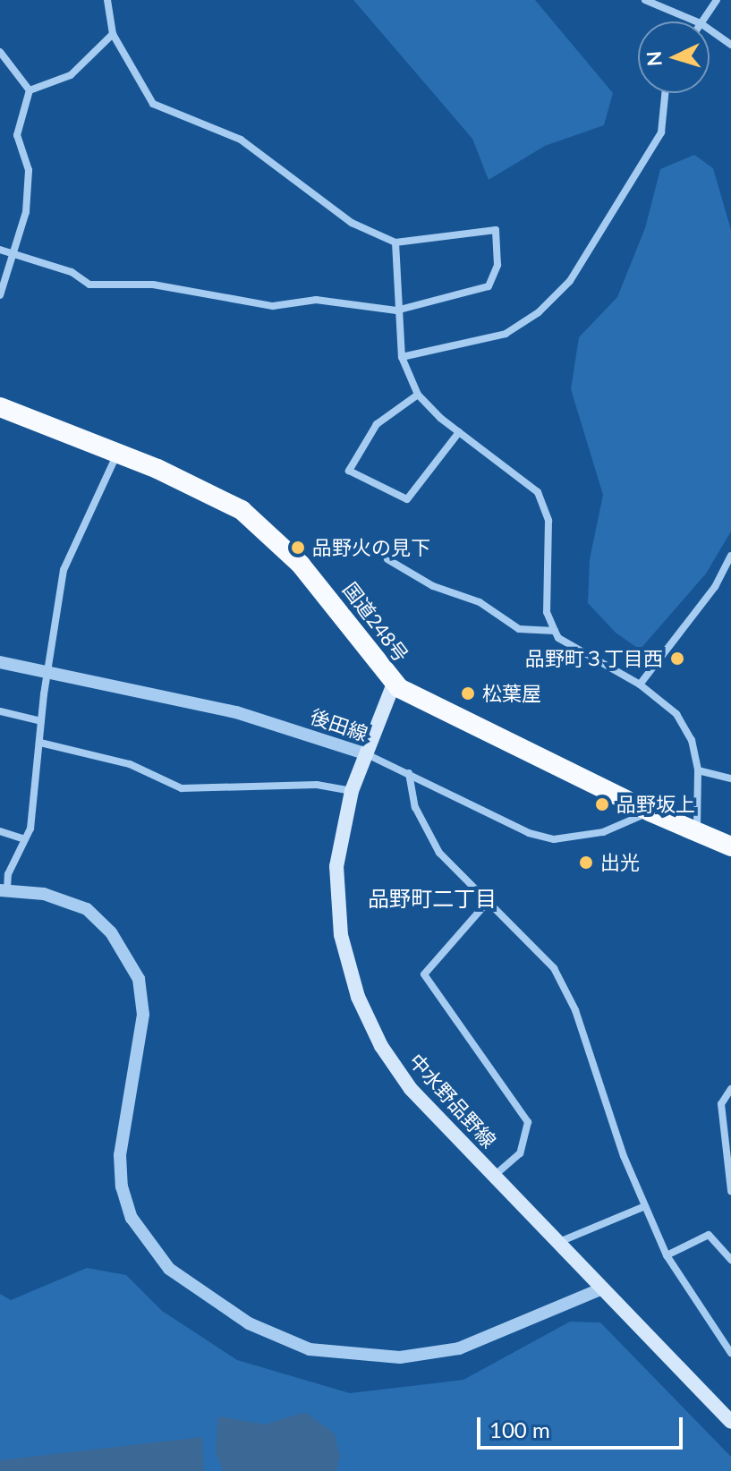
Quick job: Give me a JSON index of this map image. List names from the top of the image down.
{
  "streets": {
    "highway": ["国道248号"],
    "main road": ["中水野品野線"],
    "street": ["後田線"]
  },
  "crossings": [
    ["国道248号", "後田線"],
    ["国道248号", "中水野品野線"],
    ["後田線", "中水野品野線"]
  ],
  "districts": ["品野町二丁目"],
  "places": [
    "品野火の見下",
    "品野町３丁目西",
    "松葉屋",
    "品野坂上",
    "出光"
  ],
  "scale_bar": "100 m",
  "north": "left"
}
